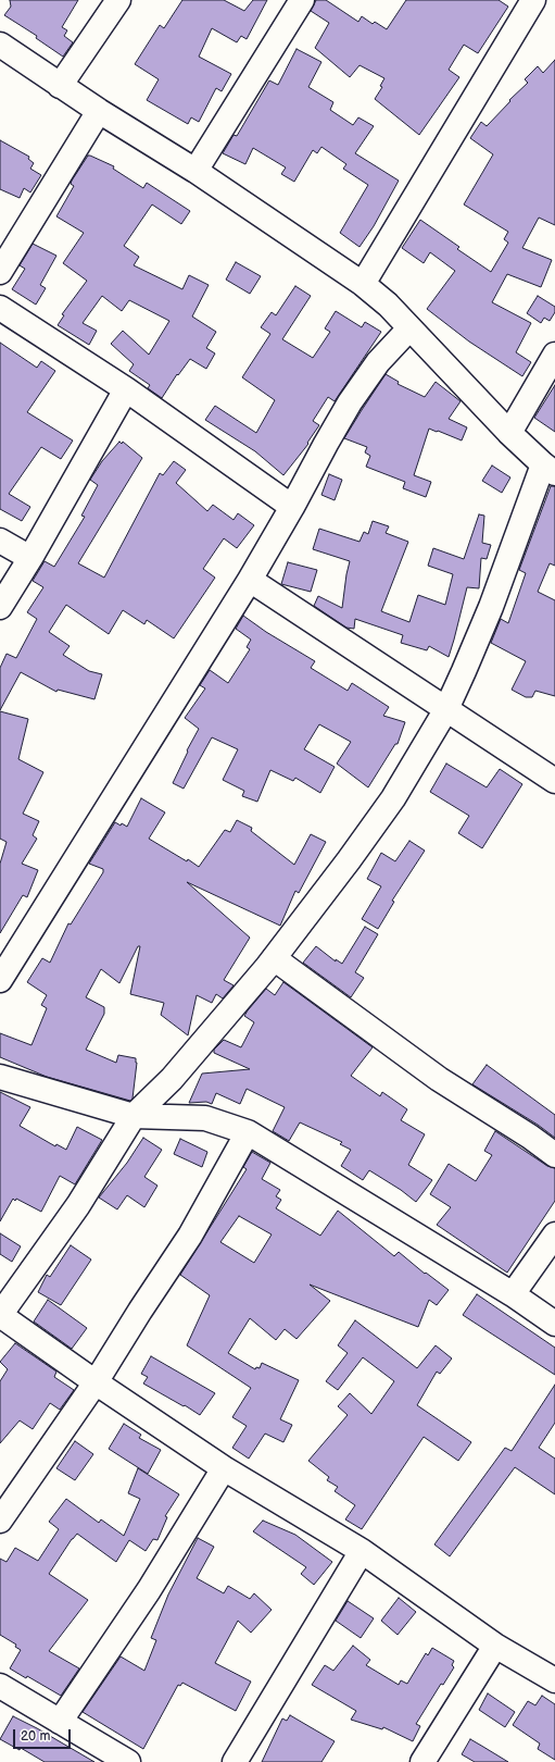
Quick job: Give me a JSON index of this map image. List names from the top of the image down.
{
  "scale_bar": "20 m"
}
